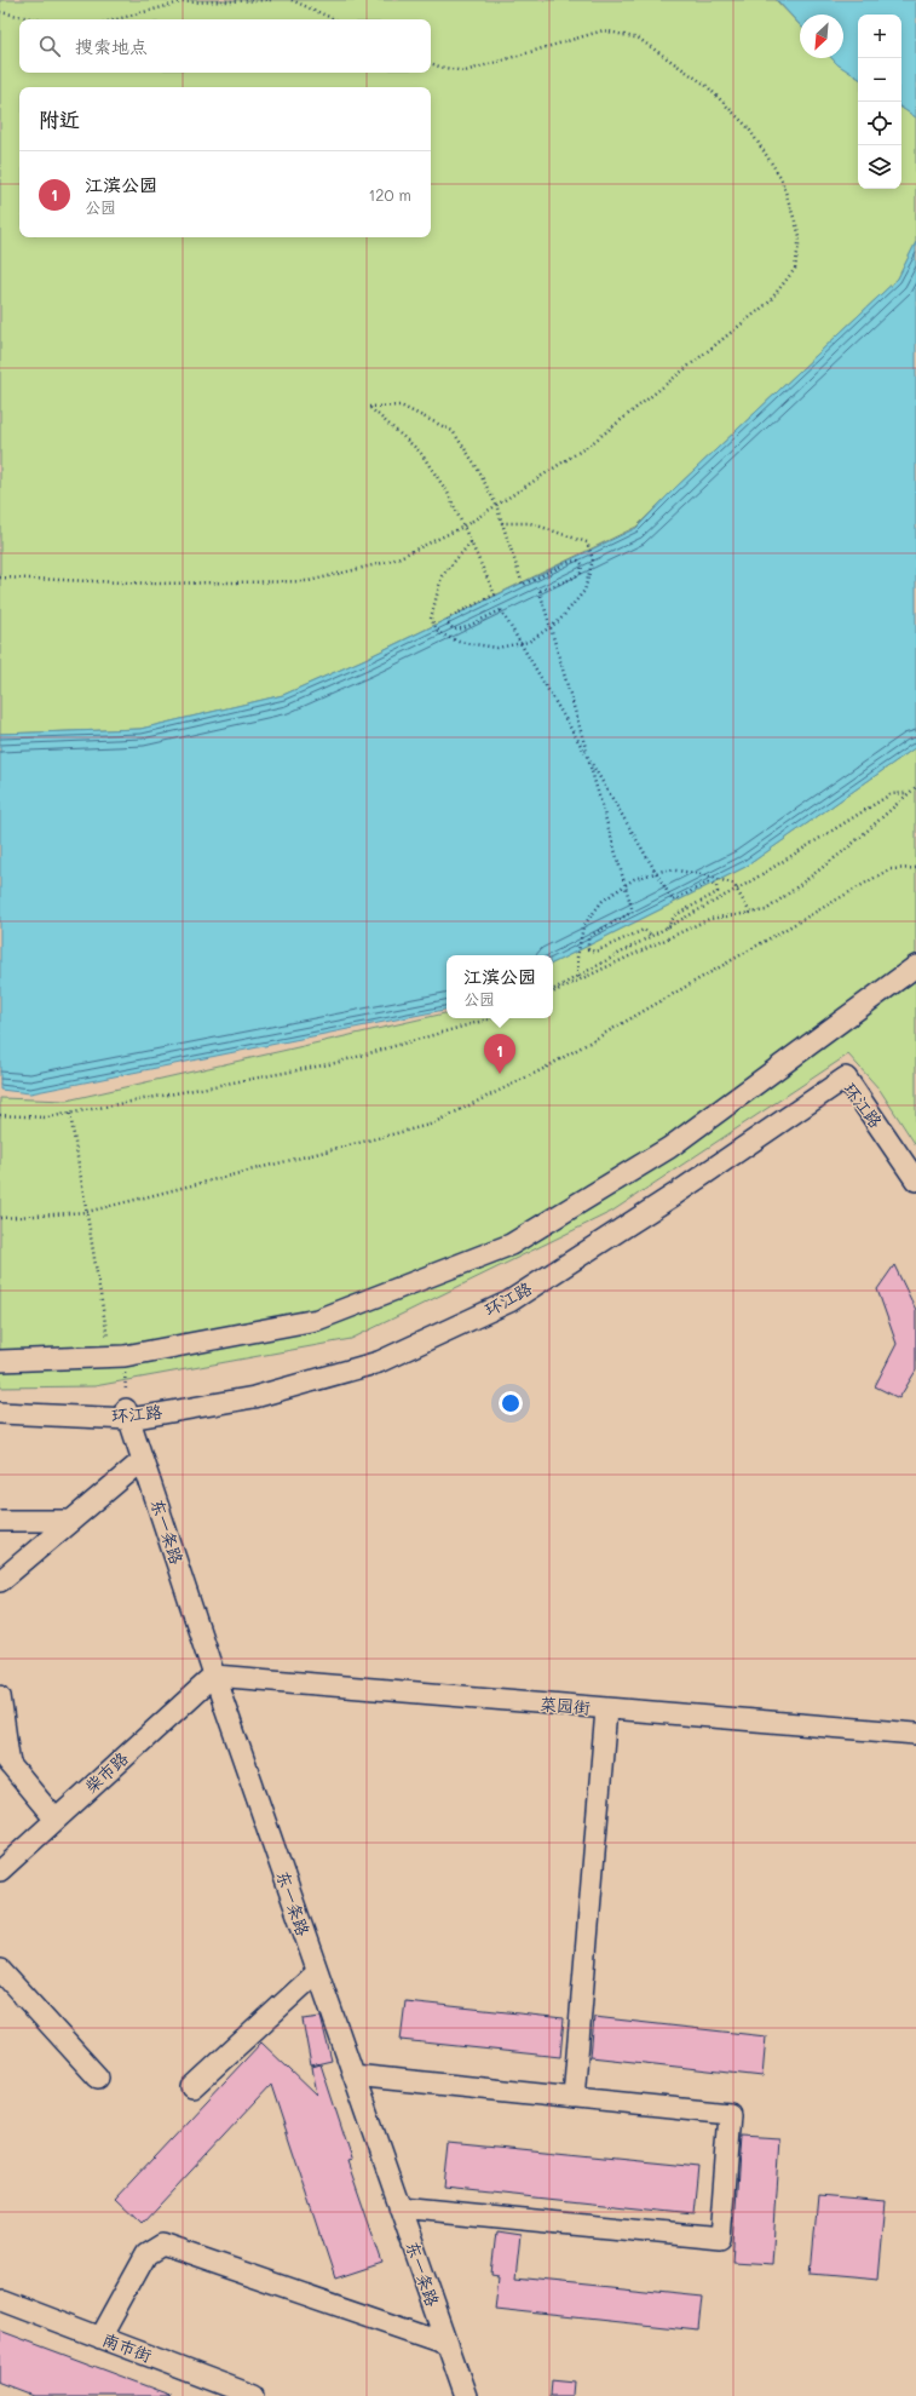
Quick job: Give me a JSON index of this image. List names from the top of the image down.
{
  "streets": {
    "street": [
      "环江路",
      "东一条路",
      "菜园街",
      "柴市路",
      "南市街"
    ]
  },
  "crossings": [
    ["环江路", "东一条路"],
    ["东一条路", "菜园街"],
    ["东一条路", "柴市路"],
    ["菜园街", "柴市路"]
  ],
  "north": "bottom left",
  "page": {
    "map_buttons": ["+", "−"],
    "search": "搜索地点",
    "heading": "附近",
    "list": [
      {
        "mark": "1",
        "name": "江滨公园",
        "note": "公园",
        "value": "120 m"
      }
    ],
    "popup": ["江滨公园", "公园"],
    "pins": "1"
  }
}
